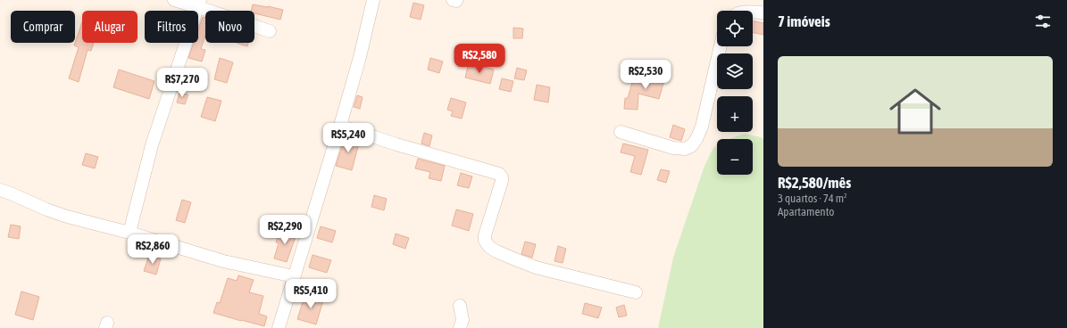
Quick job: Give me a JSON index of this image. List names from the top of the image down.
{
  "page": {
    "heading": "7 imóveis",
    "map_buttons": ["+", "−"],
    "chip": [
      "Comprar",
      "Alugar",
      "Filtros",
      "Novo"
    ],
    "list": [
      {
        "name": "R$2,580/mês",
        "note": "3 quartos · 74 m² · Apartamento"
      }
    ],
    "price": [
      "R$2,580",
      "R$2,530",
      "R$7,270",
      "R$5,240",
      "R$2,290",
      "R$2,860",
      "R$5,410"
    ]
  }
}
